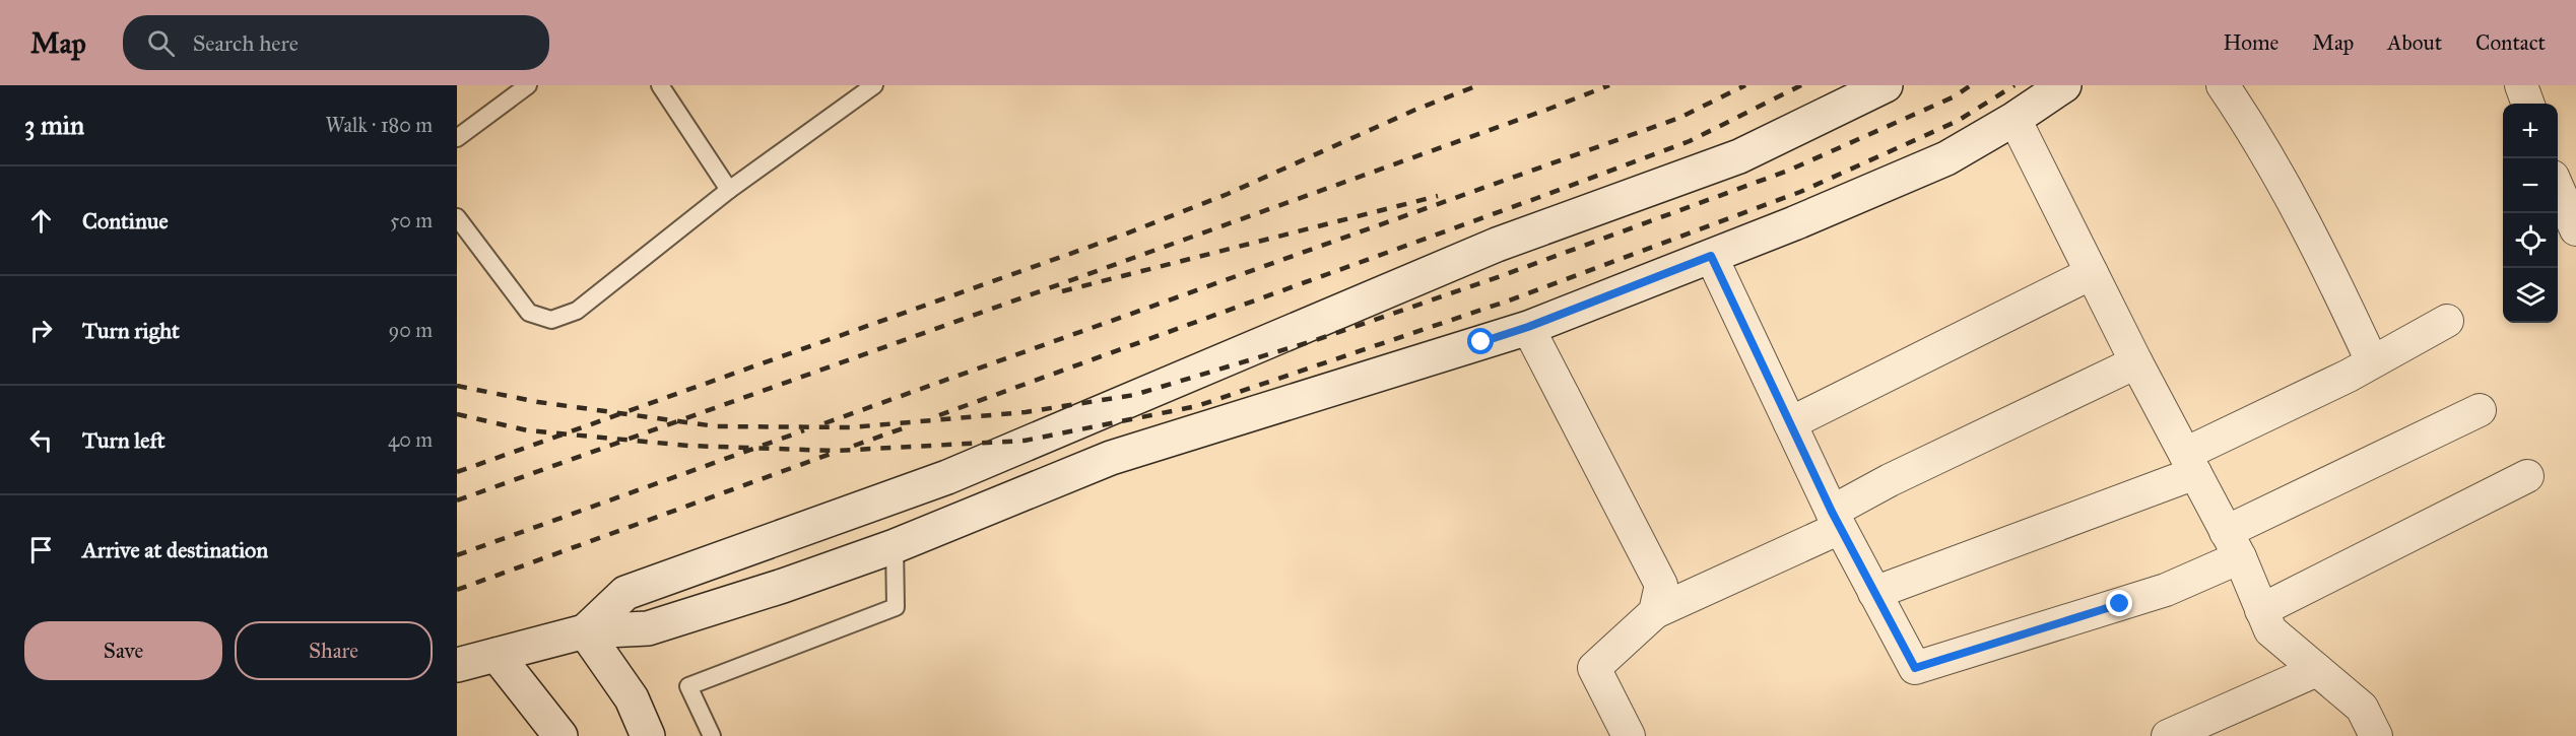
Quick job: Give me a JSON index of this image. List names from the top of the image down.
{
  "page": {
    "header": "Map",
    "search": "Search here",
    "nav": [
      "Home",
      "Map",
      "About",
      "Contact"
    ],
    "heading": ["3 min", "Walk · 180 m"],
    "map_buttons": ["+", "−"],
    "list": [
      ["Continue", "50 m"],
      ["Turn right", "90 m"],
      ["Turn left", "40 m"],
      "Arrive at destination"
    ],
    "buttons": ["Save", "Share"]
  }
}
